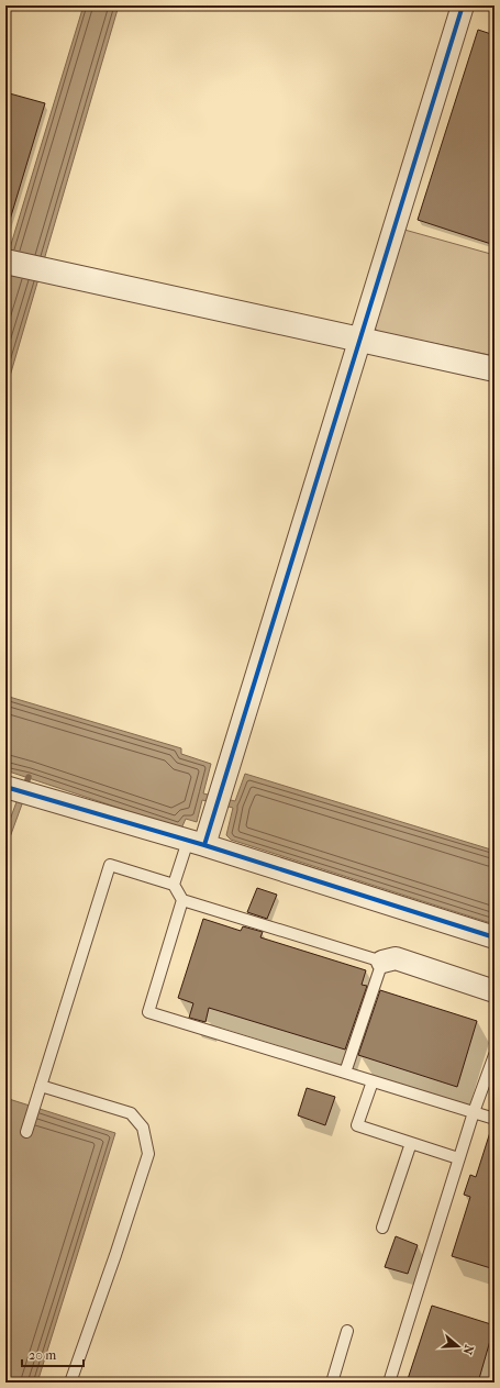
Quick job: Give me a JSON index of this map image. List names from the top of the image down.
{
  "scale_bar": "20 m",
  "north": "right"
}
